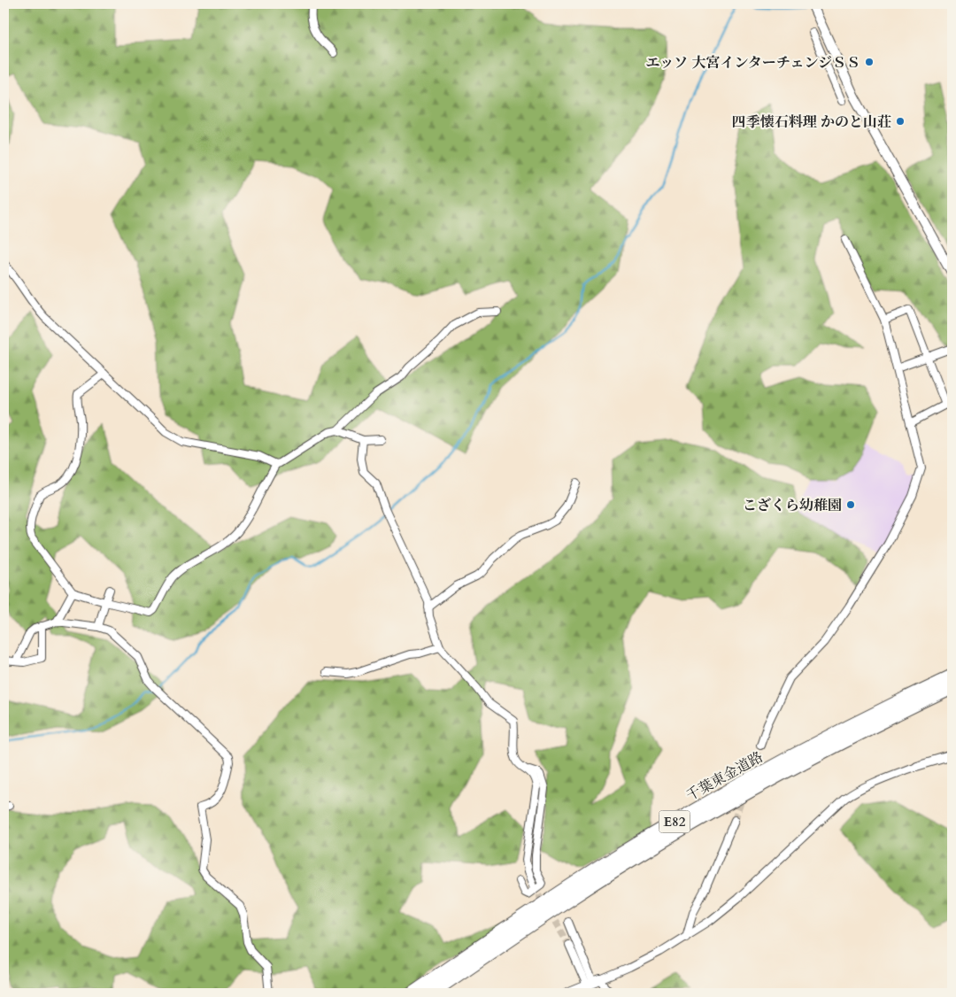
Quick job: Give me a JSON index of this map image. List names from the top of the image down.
{
  "streets": {
    "highway": ["千葉東金道路", "E82"]
  },
  "places": ["エッソ 大宮インターチェンジＳＳ", "四季懐石料理 かのと山荘", "こざくら幼稚園"]
}
